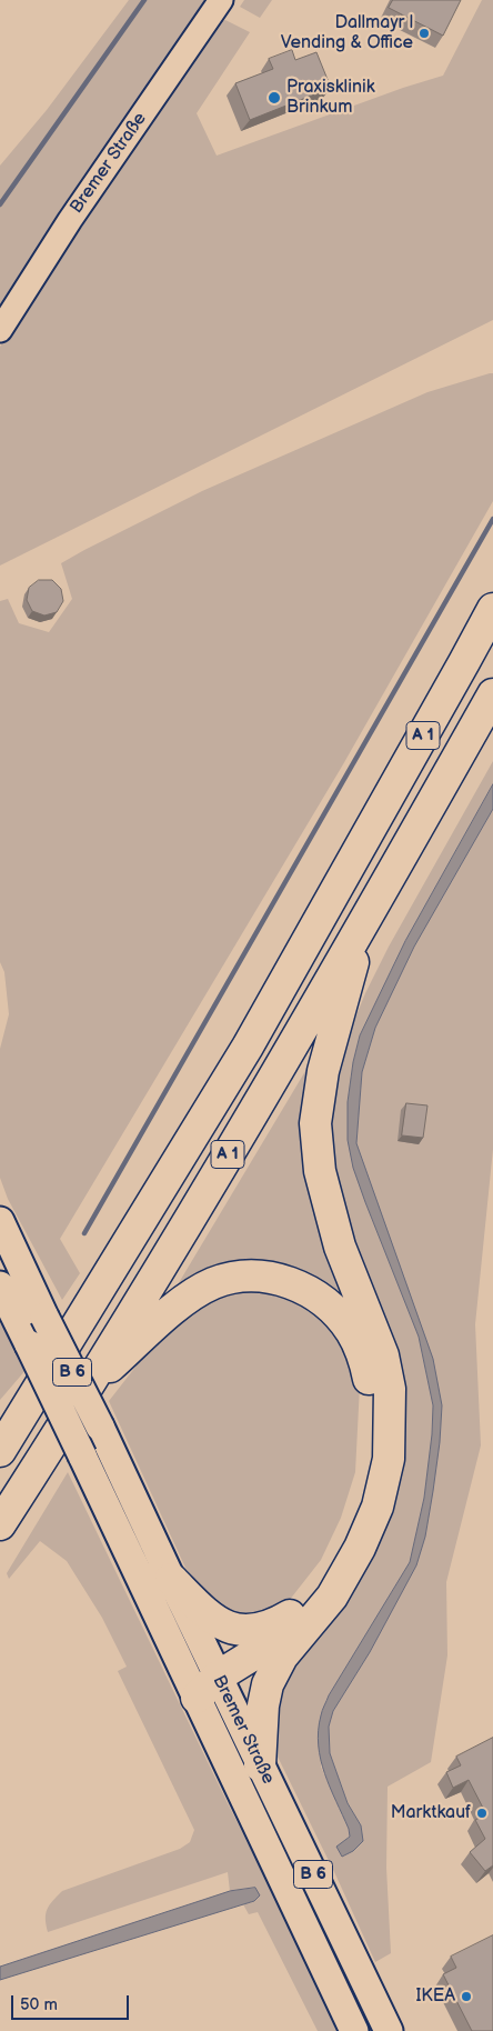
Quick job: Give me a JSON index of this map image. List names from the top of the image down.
{
  "streets": {
    "highway": ["A 1"],
    "main road": ["Bremer Straße", "B 6"]
  },
  "places": [
    "Dallmayr | Vending & Office",
    "Praxisklinik Brinkum",
    "Marktkauf",
    "IKEA"
  ],
  "scale_bar": "50 m"
}
